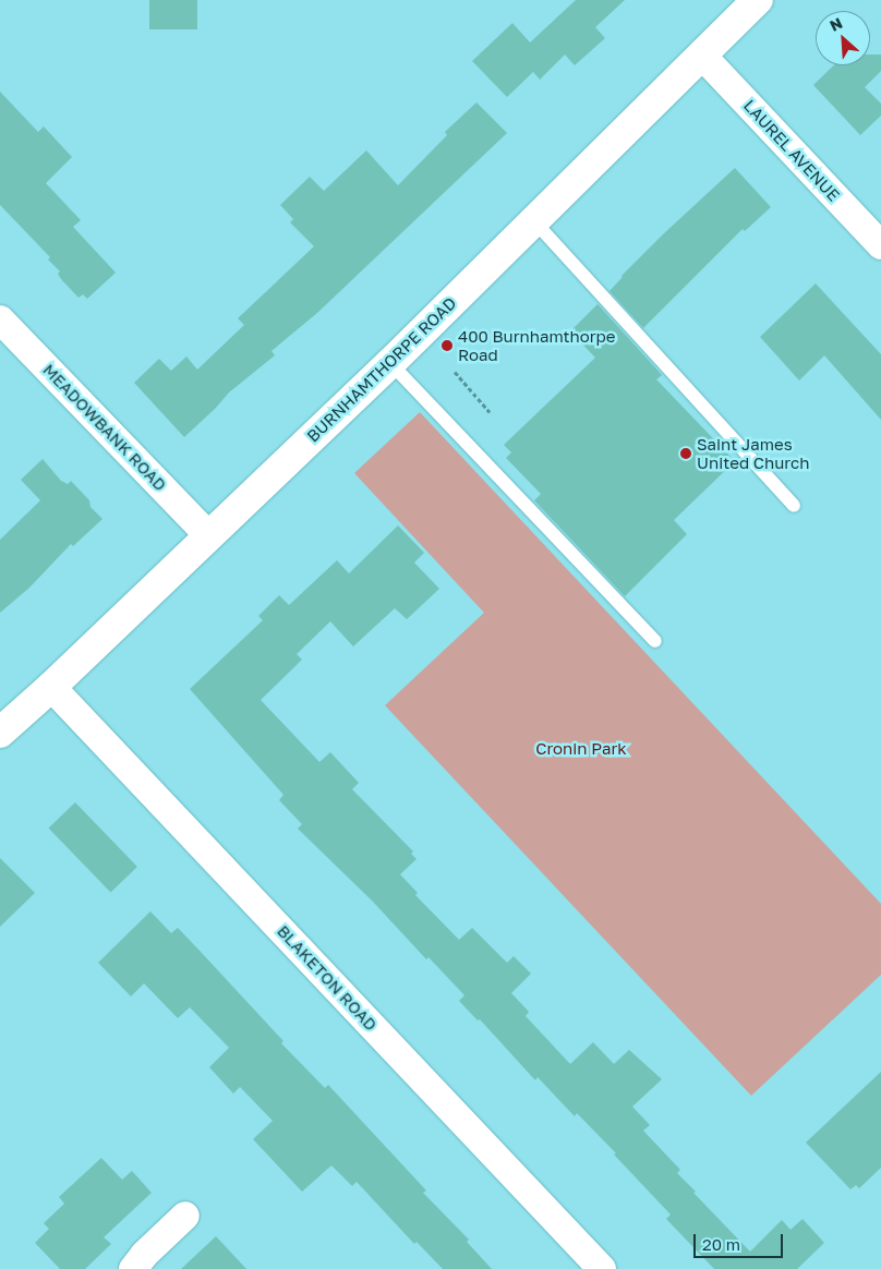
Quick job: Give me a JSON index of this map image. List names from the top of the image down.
{
  "streets": {
    "main road": ["BURNHAMTHORPE ROAD"],
    "street": ["LAUREL AVENUE", "MEADOWBANK ROAD", "BLAKETON ROAD"]
  },
  "crossings": [
    ["LAUREL AVENUE", "BURNHAMTHORPE ROAD"],
    ["BURNHAMTHORPE ROAD", "MEADOWBANK ROAD"],
    ["BURNHAMTHORPE ROAD", "BLAKETON ROAD"]
  ],
  "parks": ["Cronin Park"],
  "places": ["400 Burnhamthorpe Road", "Saint James United Church"],
  "scale_bar": "20 m",
  "north": "top left"
}
